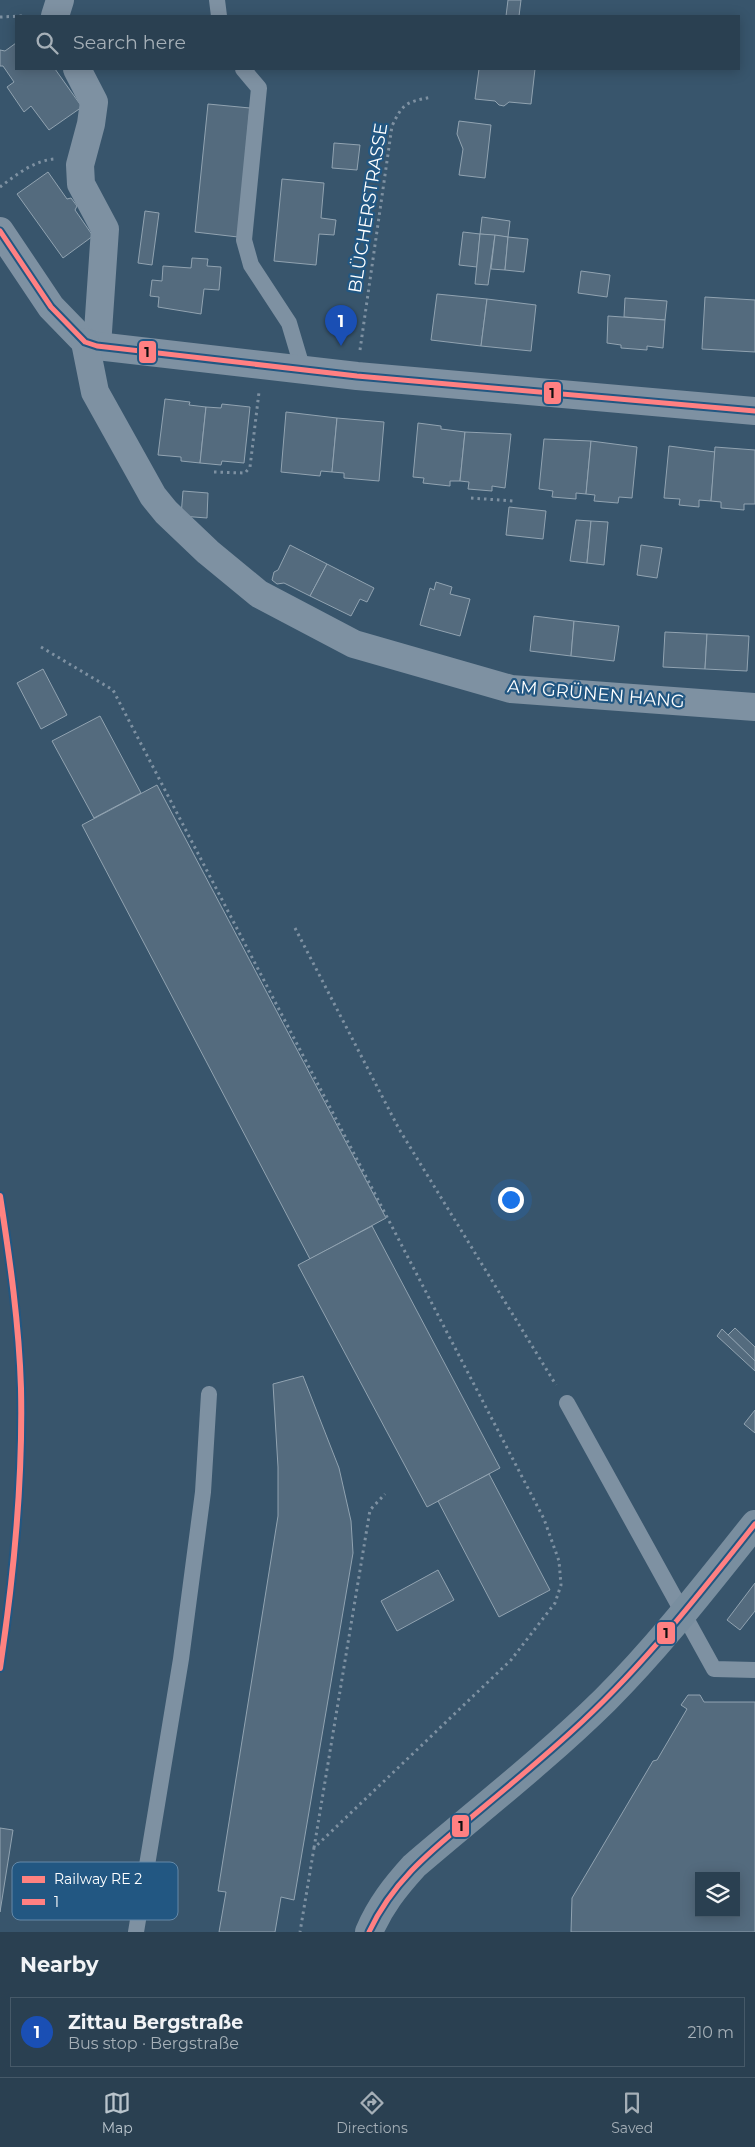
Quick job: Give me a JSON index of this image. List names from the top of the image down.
{
  "streets": {
    "street": ["AM GRÜNEN HANG"],
    "path": ["BLÜCHERSTRASSE"]
  },
  "lines": ["transit line 1"],
  "legend": ["Railway RE 2", "1"],
  "page": {
    "search": "Search here",
    "pins": "1",
    "heading": "Nearby",
    "list": [
      {
        "mark": "1",
        "name": "Zittau Bergstraße",
        "note": "Bus stop · Bergstraße",
        "value": "210 m"
      }
    ],
    "nav": ["Map", "Directions", "Saved"]
  }
}
